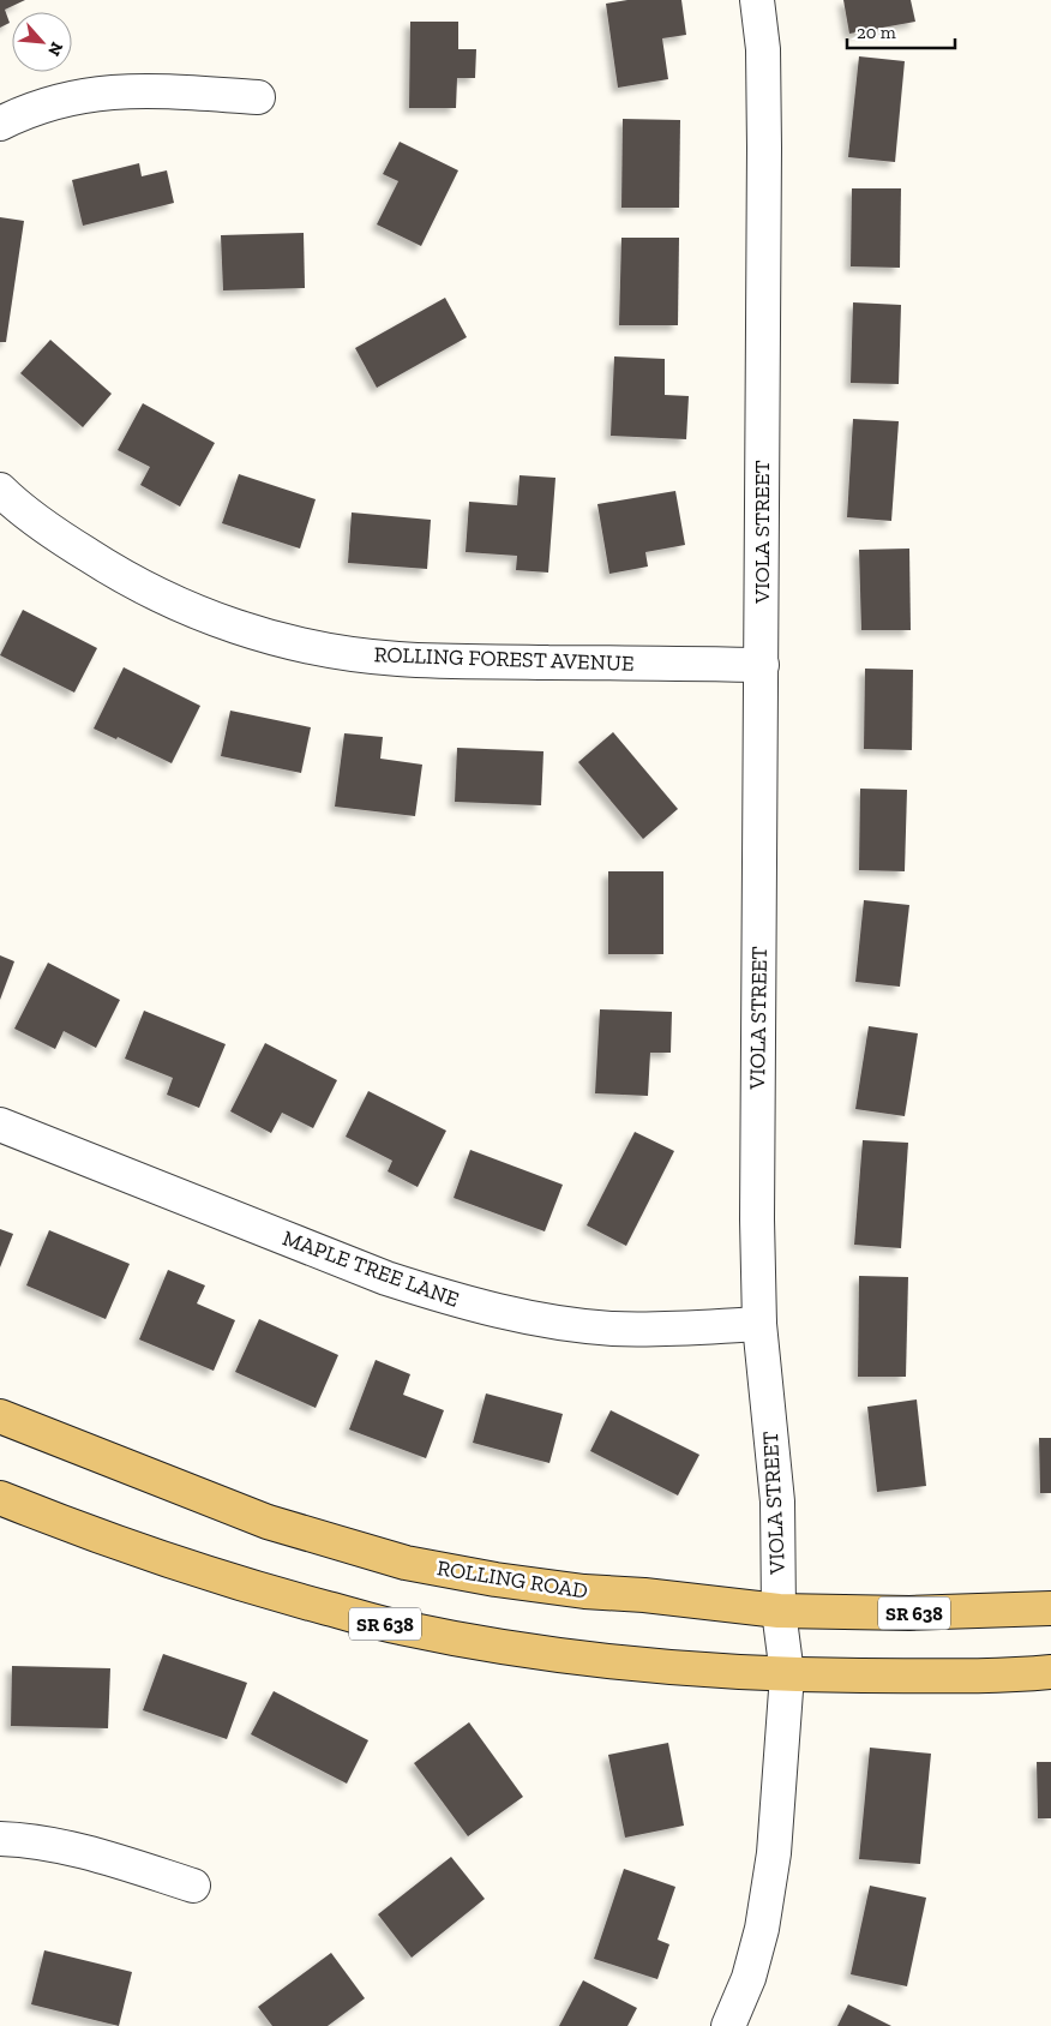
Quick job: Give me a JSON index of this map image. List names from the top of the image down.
{
  "streets": {
    "main road": ["ROLLING ROAD", "SR 638"],
    "street": ["VIOLA STREET", "ROLLING FOREST AVENUE", "MAPLE TREE LANE"]
  },
  "crossings": [
    ["VIOLA STREET", "ROLLING FOREST AVENUE"],
    ["VIOLA STREET", "MAPLE TREE LANE"],
    ["VIOLA STREET", "ROLLING ROAD"],
    ["VIOLA STREET", "SR 638"]
  ],
  "scale_bar": "20 m",
  "north": "bottom right"
}
